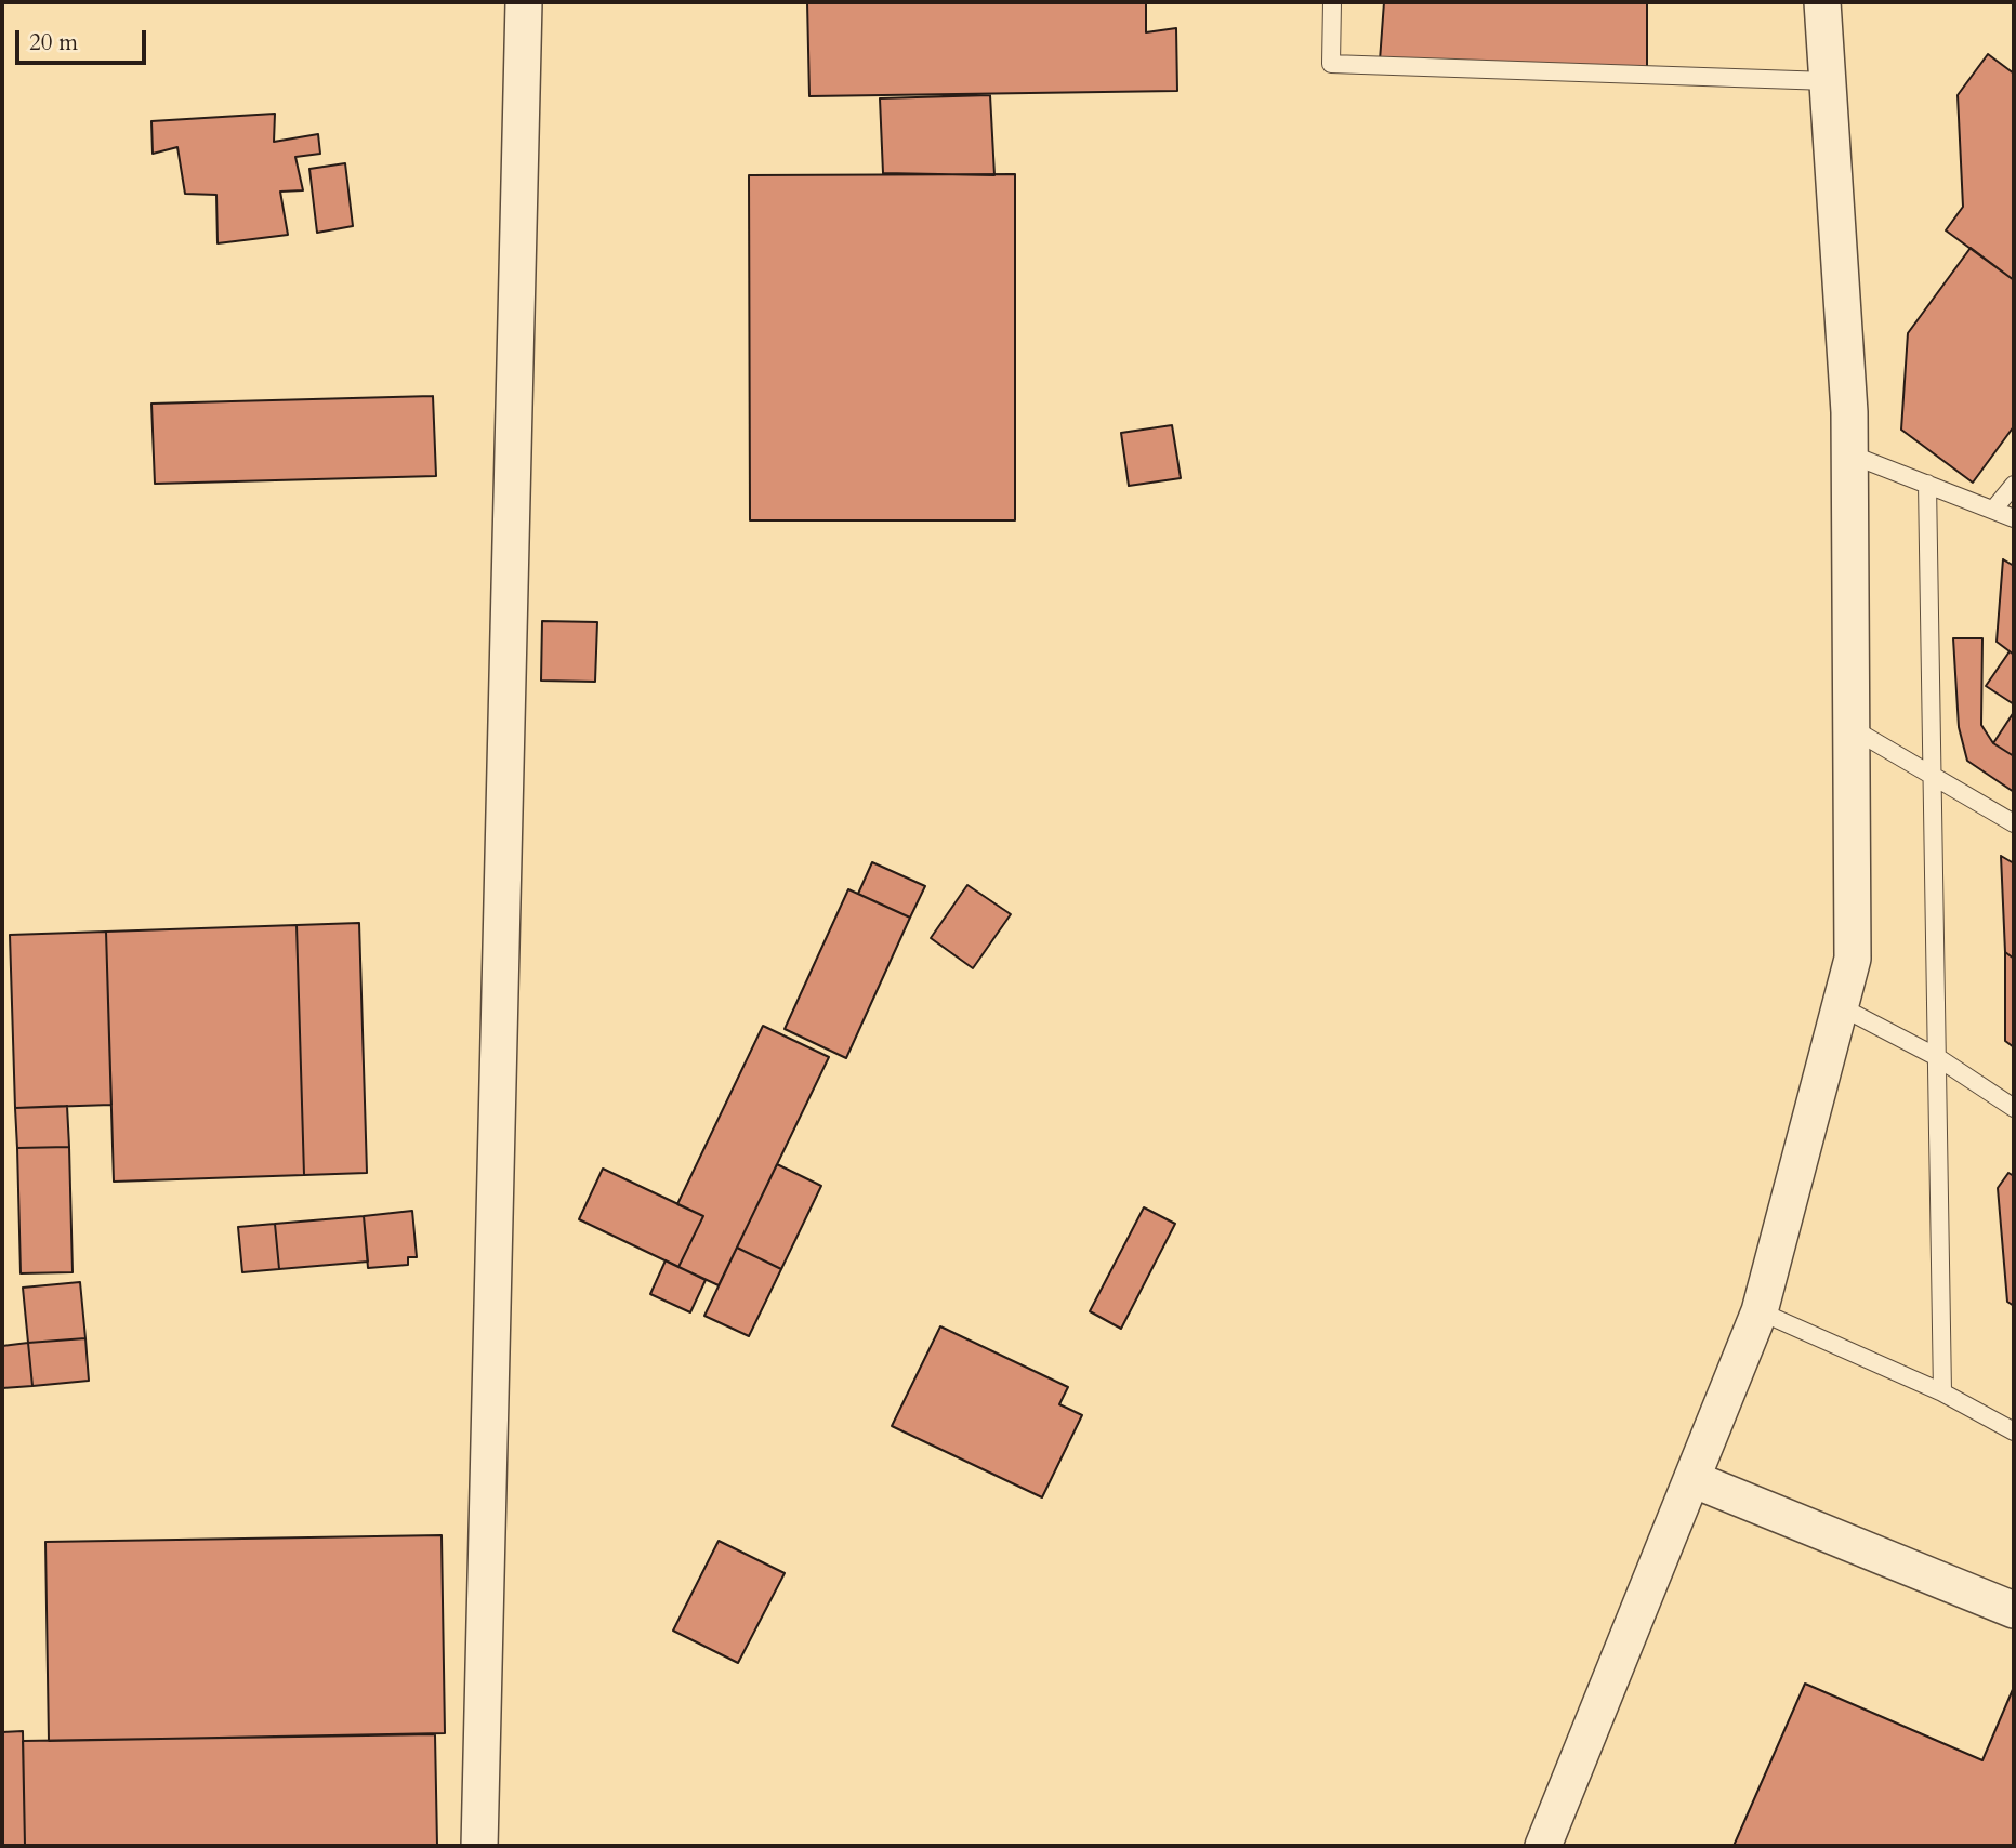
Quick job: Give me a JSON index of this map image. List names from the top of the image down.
{
  "scale_bar": "20 m"
}
